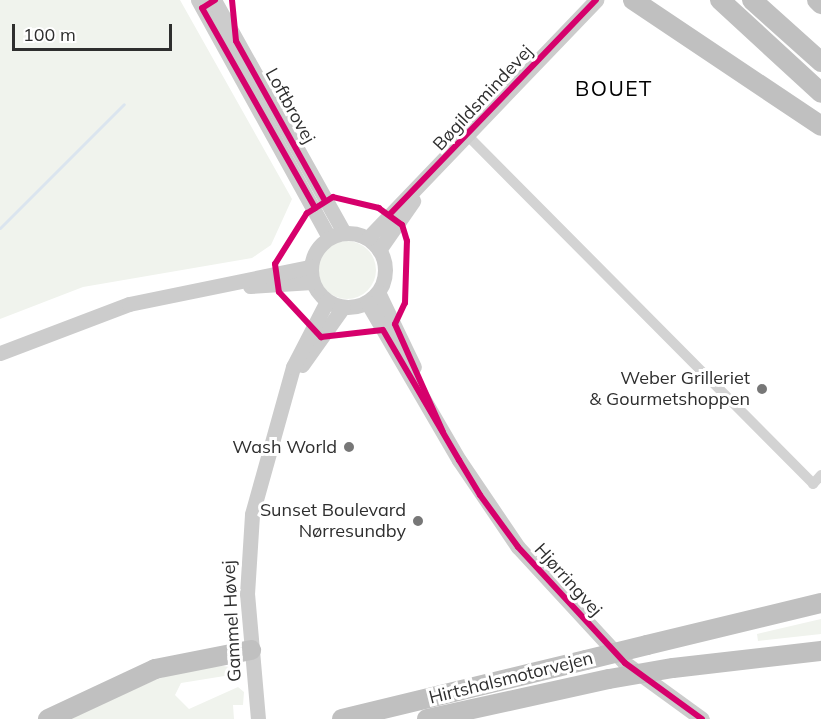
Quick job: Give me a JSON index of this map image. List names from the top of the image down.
{
  "streets": {
    "highway": ["Hirtshalsmotorvejen"],
    "main road": [
      "Bøgildsmindevej",
      "Loftbrovej",
      "Hjørringvej",
      "Gammel Høvej"
    ]
  },
  "crossings": [
    ["Bøgildsmindevej", "Loftbrovej"],
    ["Bøgildsmindevej", "Hjørringvej"],
    ["Bøgildsmindevej", "Gammel Høvej"],
    ["Loftbrovej", "Hjørringvej"],
    ["Loftbrovej", "Gammel Høvej"],
    ["Hjørringvej", "Gammel Høvej"]
  ],
  "districts": ["BOUET"],
  "places": ["Weber Grilleriet & Gourmetshoppen", "Wash World", "Sunset Boulevard Nørresundby"],
  "scale_bar": "100 m"
}
